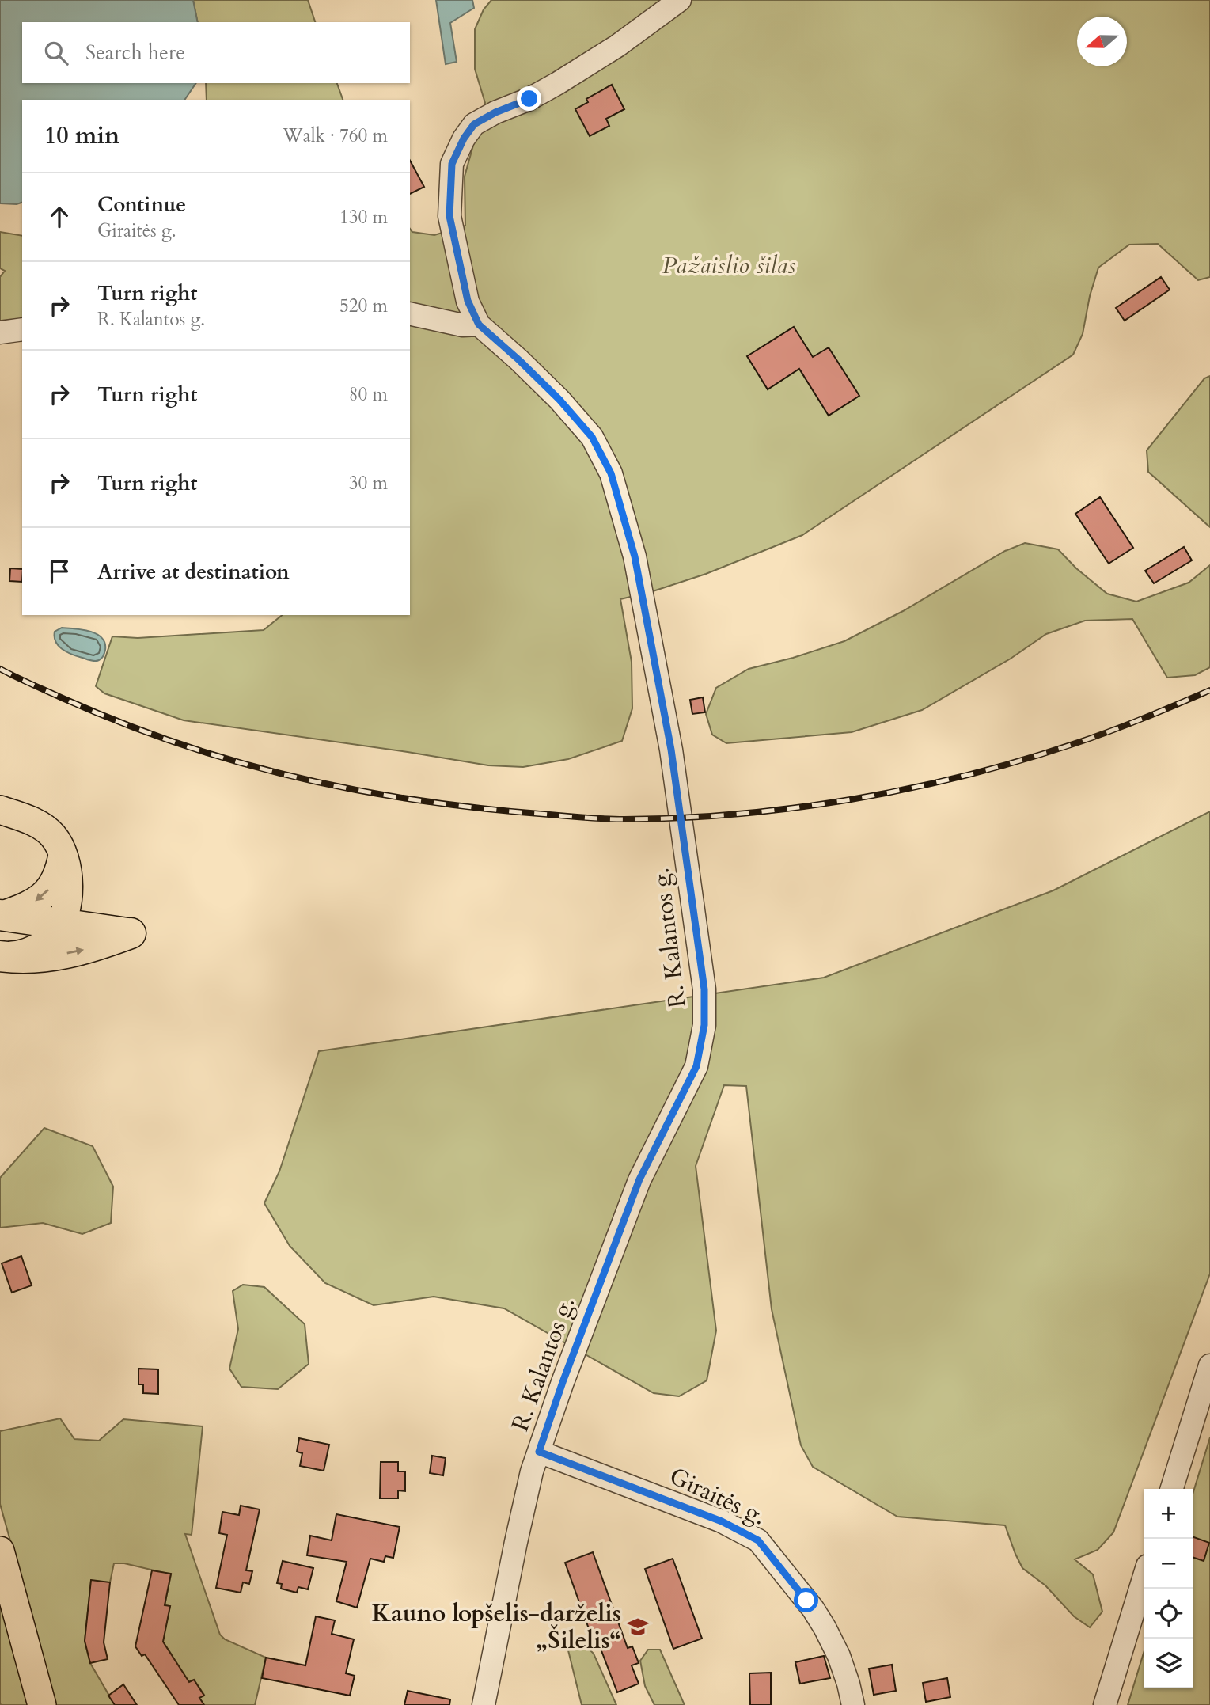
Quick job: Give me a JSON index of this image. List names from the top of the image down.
{
  "streets": {
    "street": ["R. Kalantos g.", "Giraitės g."]
  },
  "crossings": [
    ["R. Kalantos g.", "Giraitės g."]
  ],
  "parks": ["Pažaislio šilas"],
  "places": {
    "school or university": ["Kauno lopšelis-darželis „Šilelis“"]
  },
  "north": "left",
  "page": {
    "search": "Search here",
    "heading": ["10 min", "Walk · 760 m"],
    "list": [
      ["Continue", "Giraitės g.", "130 m"],
      ["Turn right", "R. Kalantos g.", "520 m"],
      ["Turn right", "80 m"],
      ["Turn right", "30 m"],
      "Arrive at destination"
    ],
    "map_buttons": ["+", "−"]
  }
}
